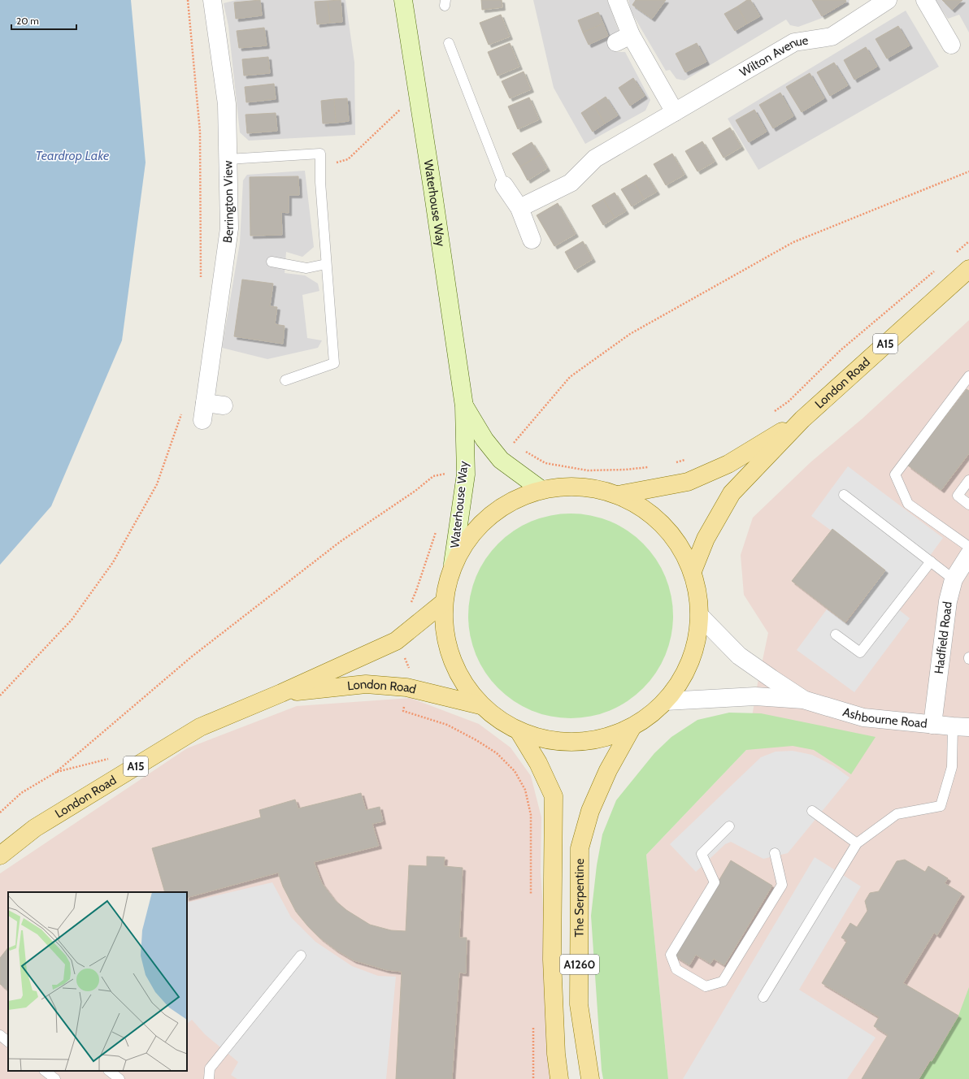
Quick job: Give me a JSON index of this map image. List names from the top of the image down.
{
  "streets": {
    "main road": [
      "A15",
      "London Road",
      "The Serpentine",
      "A1260"
    ],
    "street": [
      "Wilton Avenue",
      "Berrington View",
      "Waterhouse Way",
      "Hadfield Road",
      "Ashbourne Road"
    ]
  },
  "crossings": [
    ["Hadfield Road", "Ashbourne Road"]
  ],
  "water": ["Teardrop Lake"],
  "scale_bar": "20 m"
}
